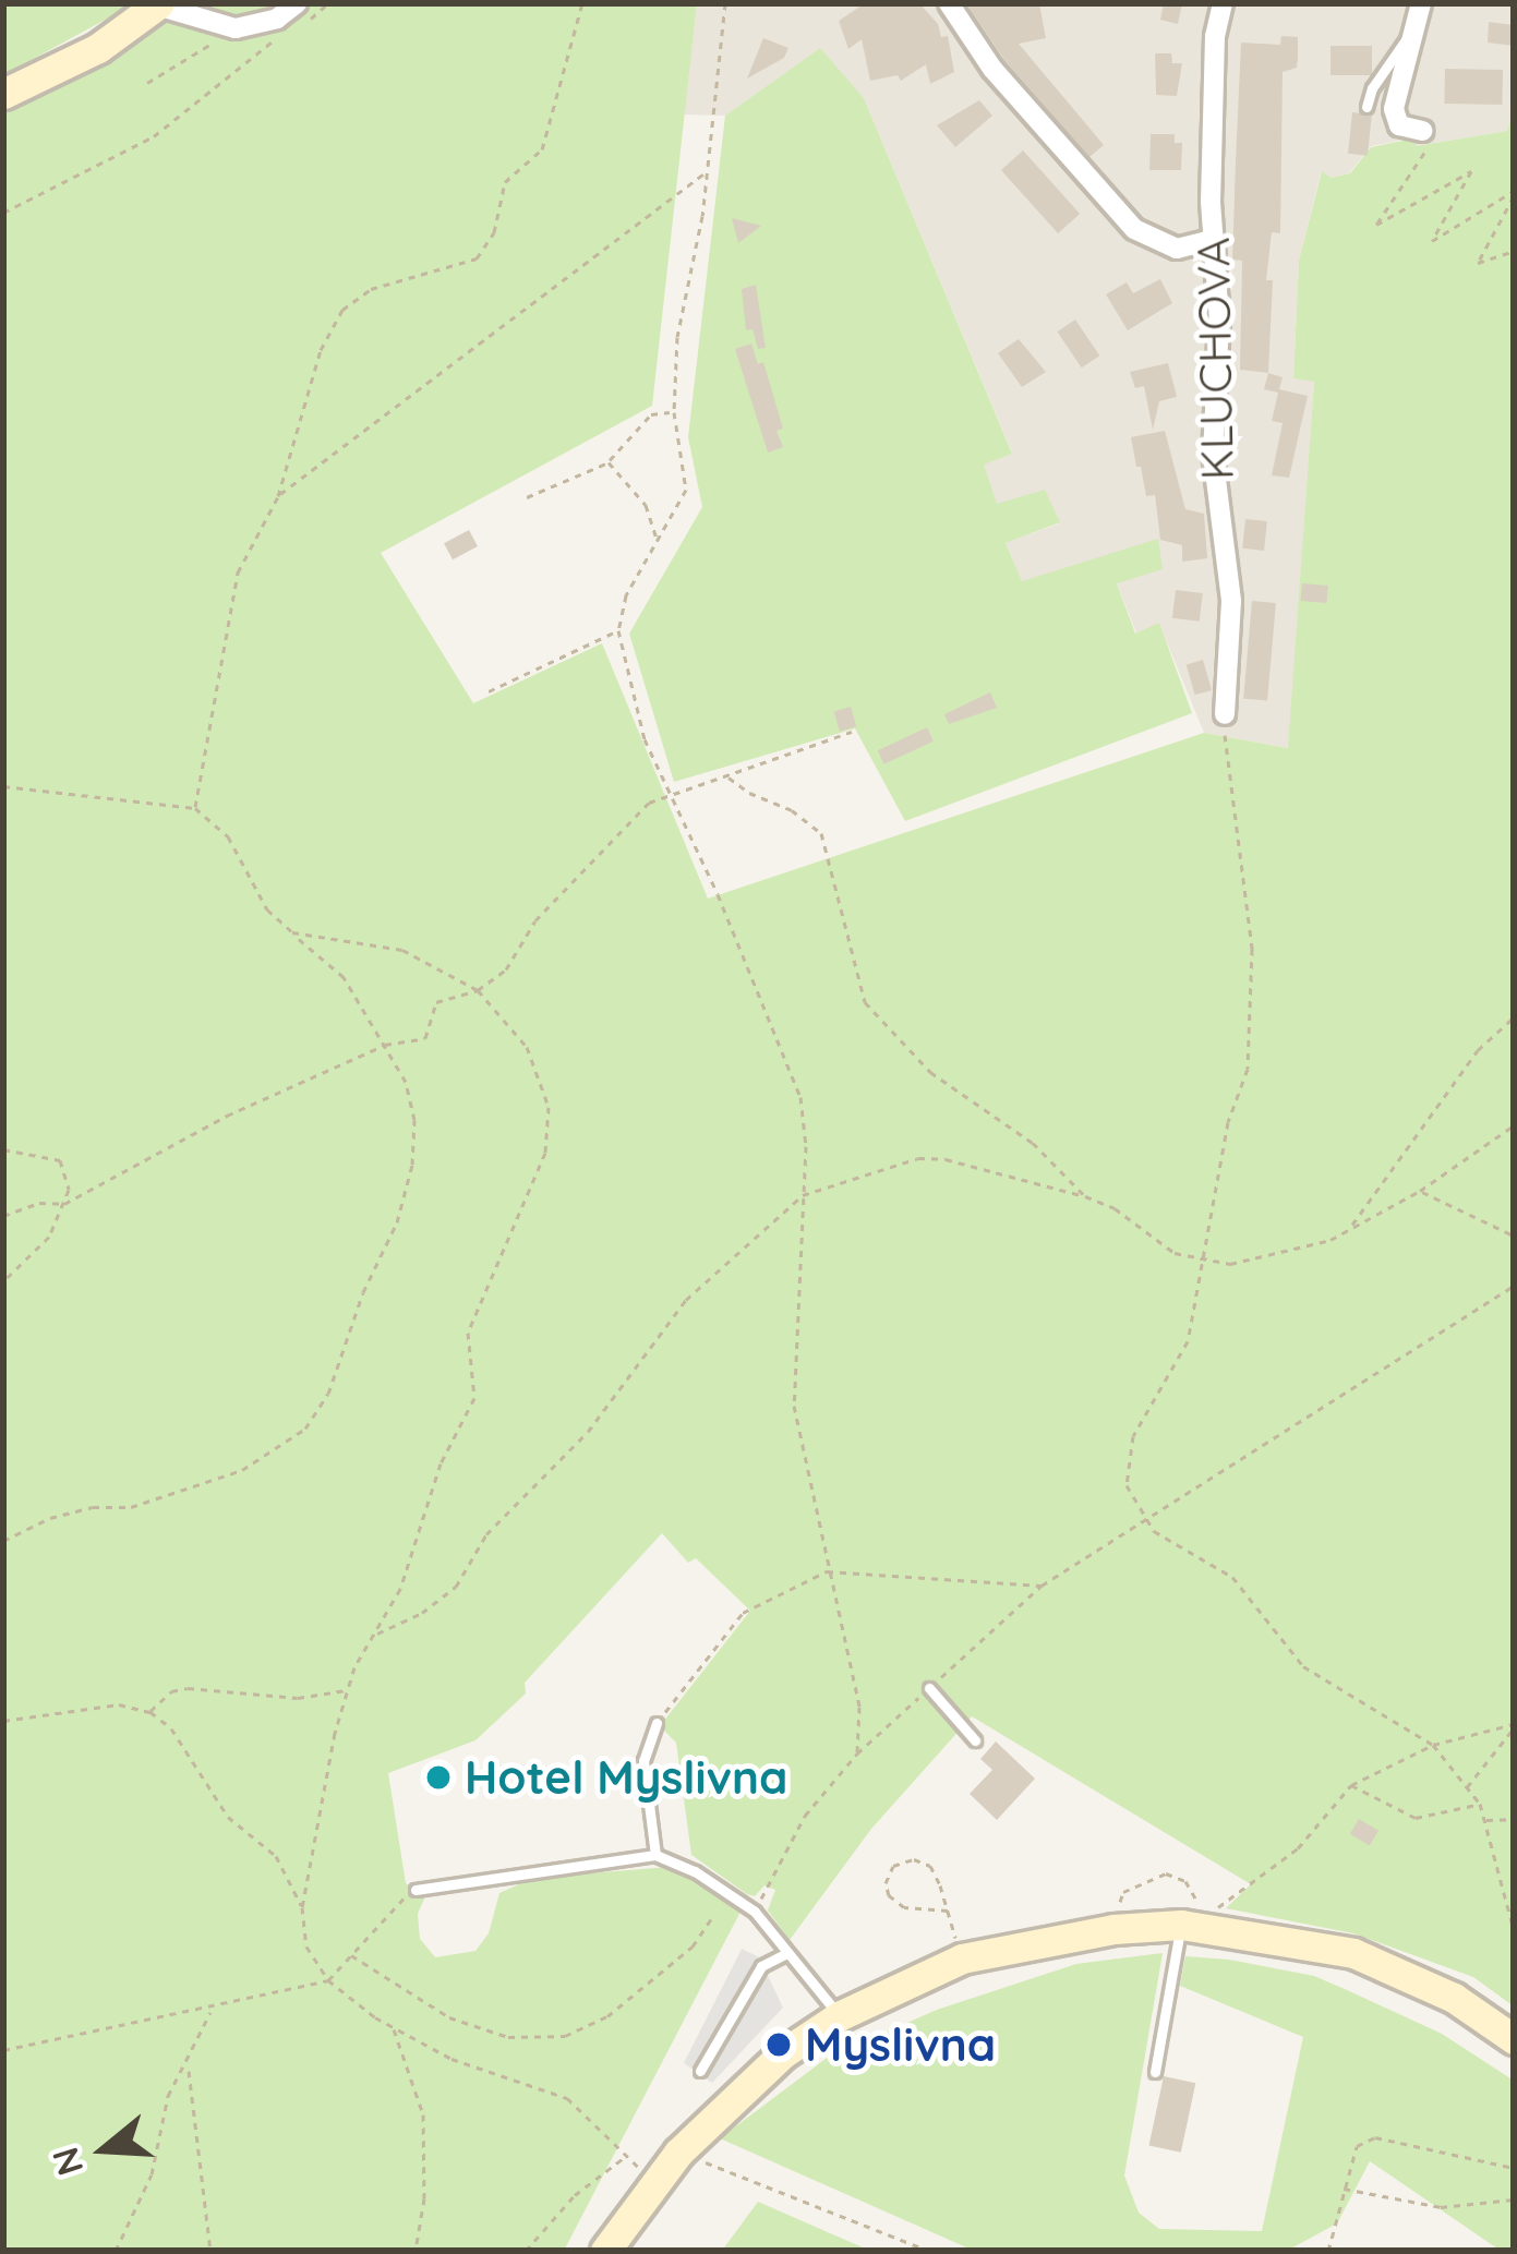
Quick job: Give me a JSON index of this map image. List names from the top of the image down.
{
  "streets": {
    "street": ["KLUCHOVA"]
  },
  "places": ["Hotel Myslivna", "Myslivna"],
  "north": "left"
}
